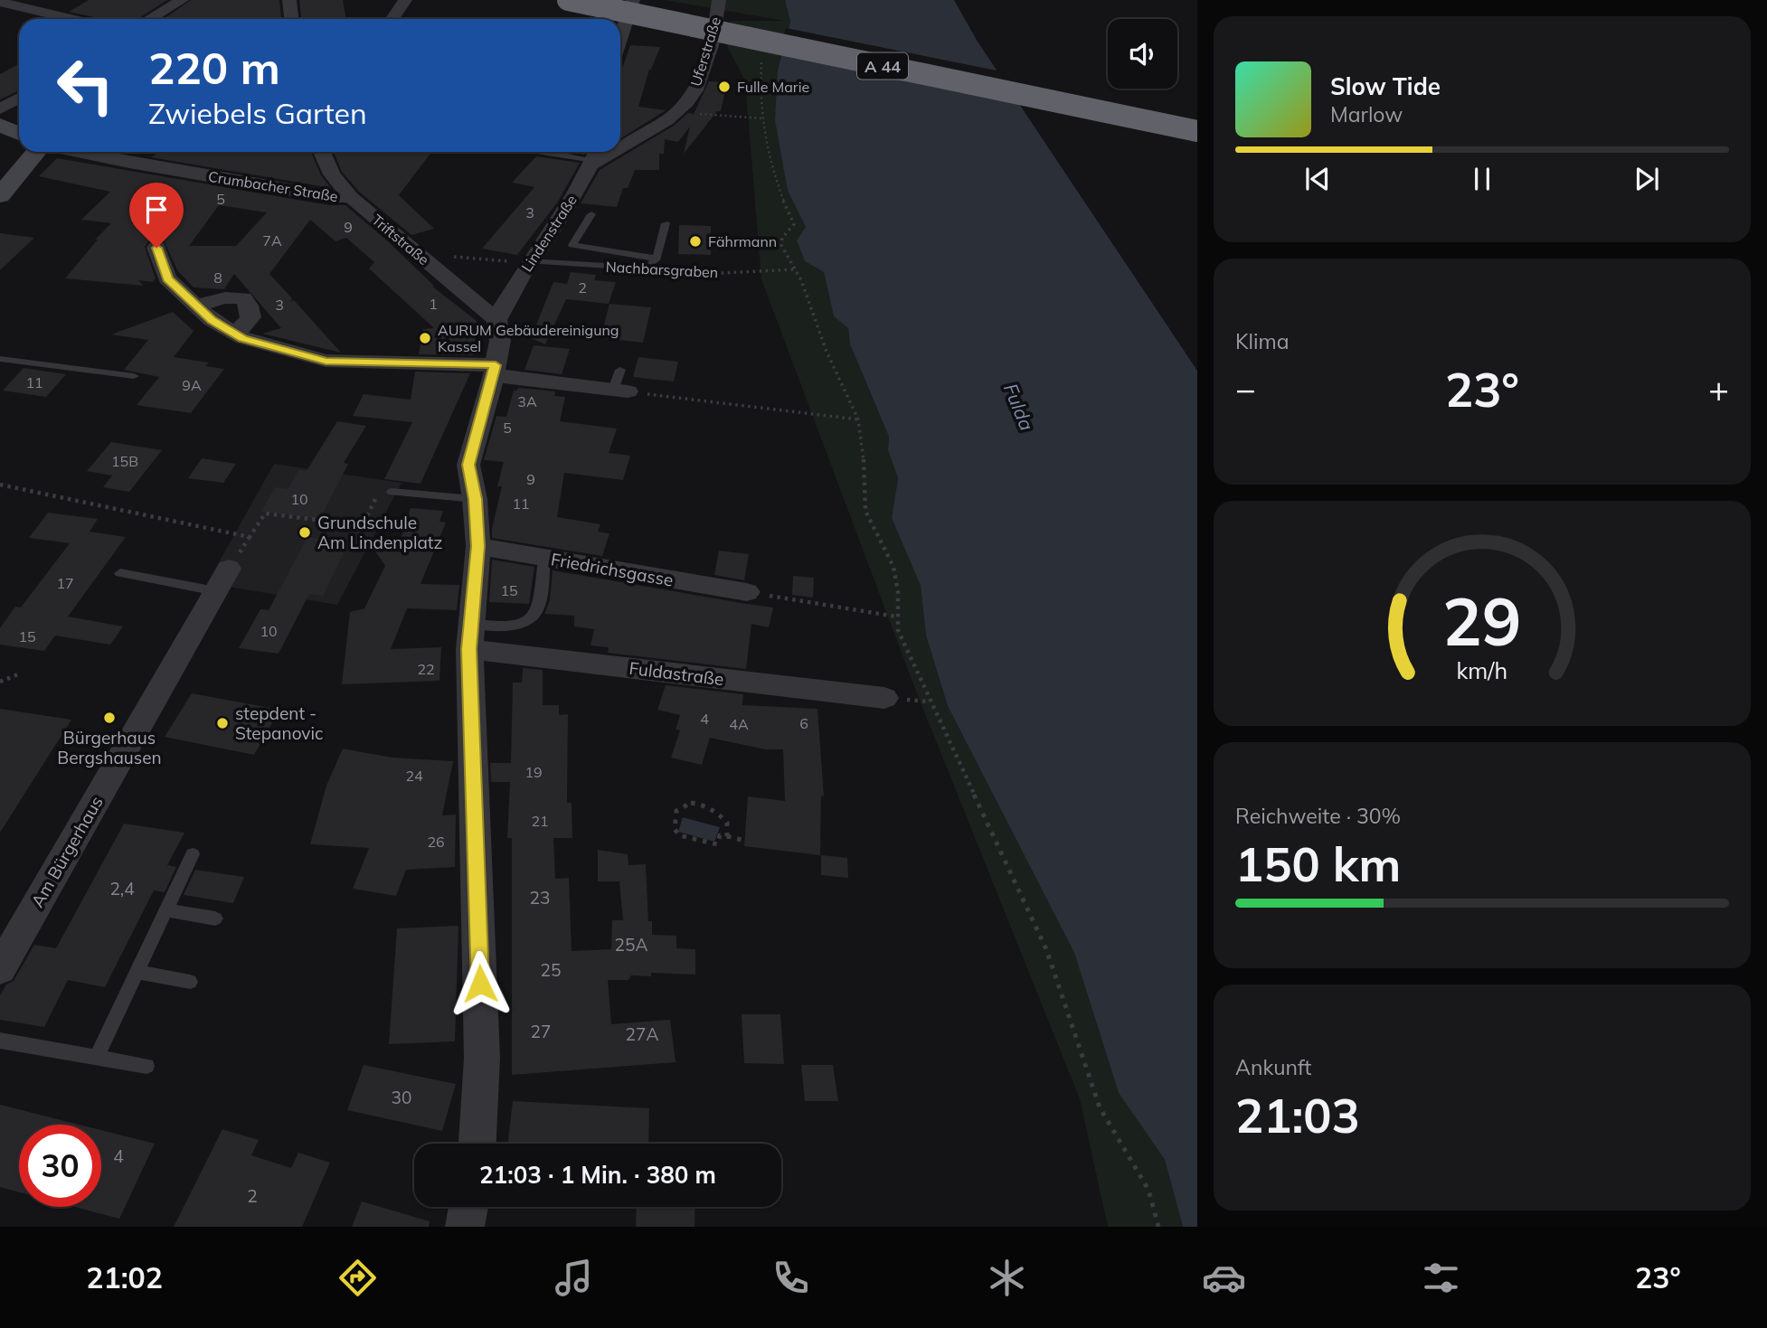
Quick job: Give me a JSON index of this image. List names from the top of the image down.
{
  "streets": {
    "highway": ["A 44"],
    "street": [
      "Uferstraße",
      "Crumbacher Straße",
      "Lindenstraße",
      "Triftstraße",
      "Friedrichsgasse",
      "Fuldastraße",
      "Am Bürgerhaus"
    ],
    "lane": ["Nachbarsgraben"]
  },
  "crossings": [
    ["Crumbacher Straße", "Triftstraße"],
    ["Lindenstraße", "Triftstraße"],
    ["Lindenstraße", "Nachbarsgraben"]
  ],
  "water": ["Fulda"],
  "places": [
    "Fulle Marie",
    "Fährmann",
    "AURUM Gebäudereinigung Kassel",
    "Grundschule Am Lindenplatz",
    "Bürgerhaus Bergshausen",
    "stepdent - Stepanovic"
  ],
  "house_numbers": [
    "5",
    "3",
    "9",
    "7A",
    "8",
    "2",
    "1",
    "3",
    "11",
    "9A",
    "3A",
    "5",
    "15B",
    "9",
    "10",
    "11",
    "17",
    "15",
    "10",
    "15",
    "22",
    "4",
    "6",
    "4A",
    "19",
    "24",
    "21",
    "26",
    "2,4",
    "23",
    "25A",
    "25",
    "27",
    "27A",
    "30",
    "4",
    "2"
  ],
  "page": {
    "turn": ["220 m", "Zwiebels Garten"],
    "song": ["Slow Tide", "Marlow"],
    "tile": [
      "Klima",
      ["Reichweite · 30%", "150 km"],
      ["Ankunft", "21:03"]
    ],
    "heat": ["−", "23°", "+"],
    "limit": "30",
    "trip": "21:03 · 1 Min. · 380 m",
    "tabs": ["21:02", "23°"],
    "gauge": ["29", "km/h"]
  }
}
